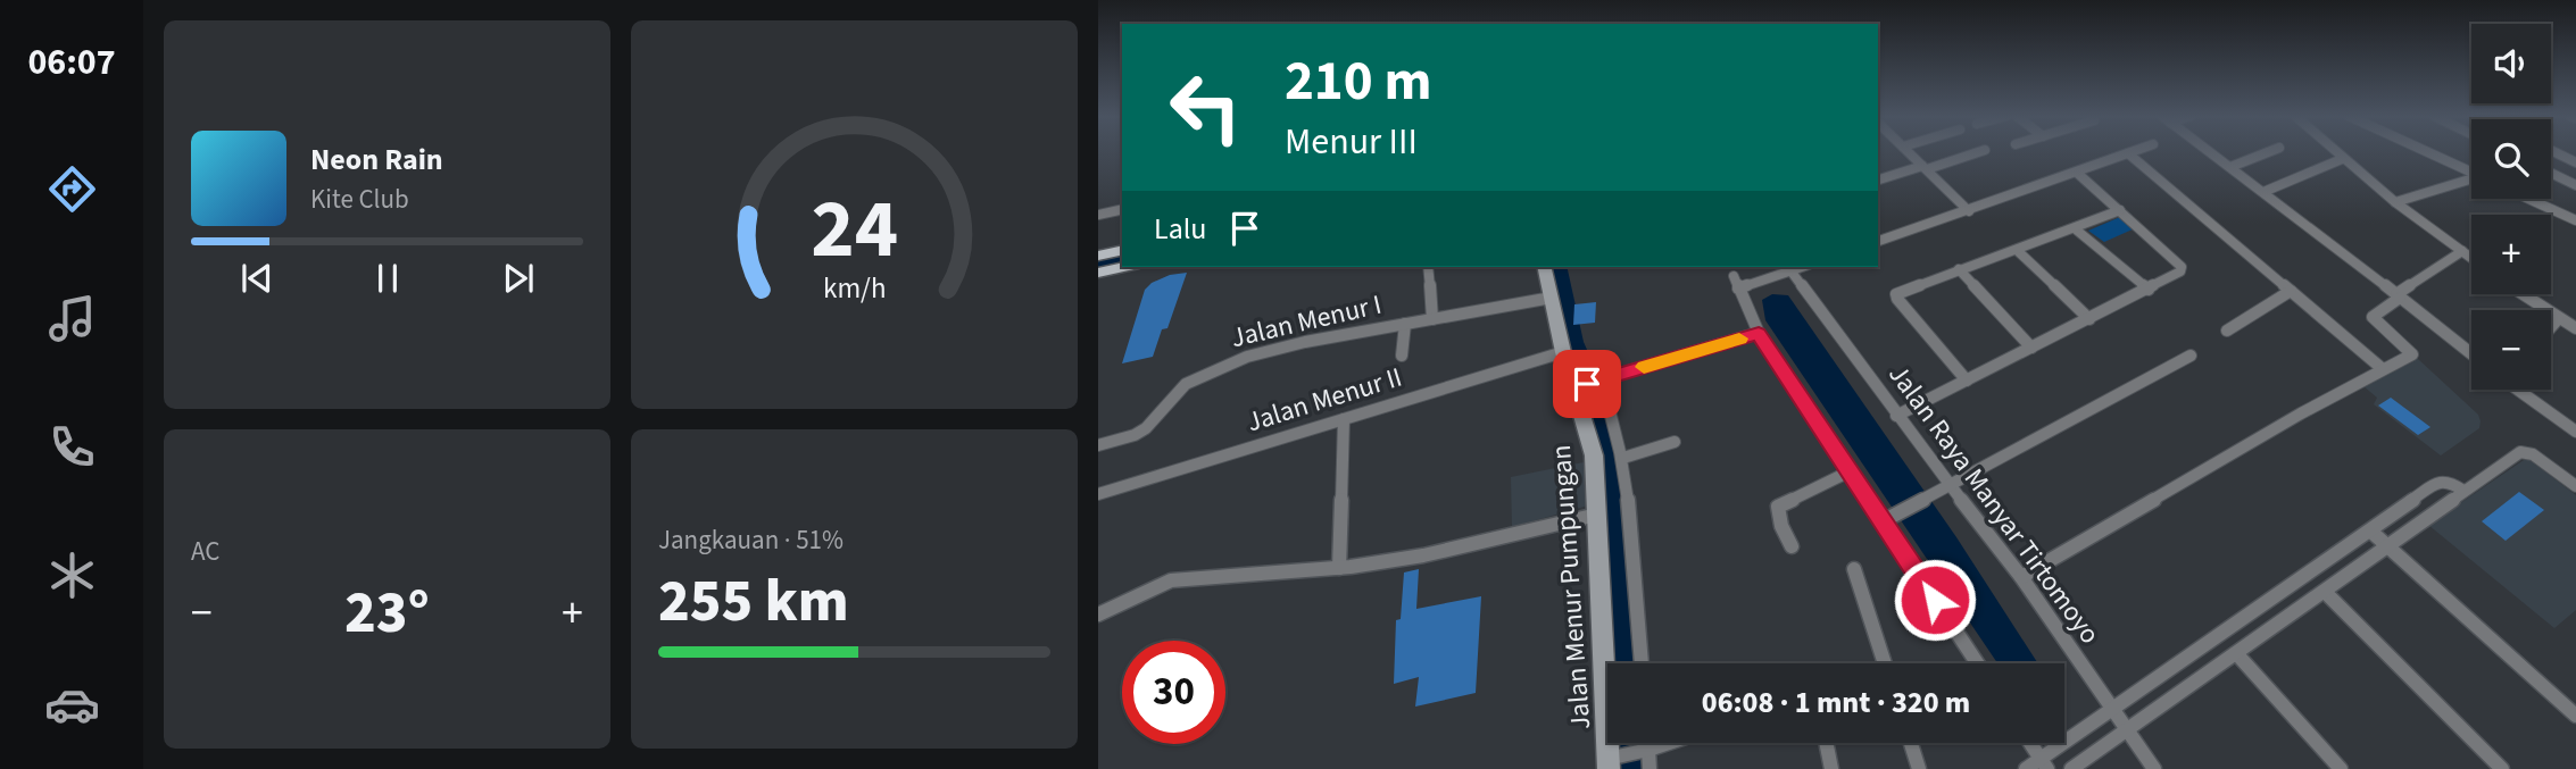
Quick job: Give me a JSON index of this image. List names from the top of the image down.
{
  "streets": {
    "street": [
      "Jalan Menur I",
      "Jalan Menur II",
      "Jalan Raya Manyar Tirtomoyo",
      "Jalan Menur Pumpungan"
    ]
  },
  "crossings": [
    ["Jalan Menur I", "Jalan Menur Pumpungan"],
    ["Jalan Menur II", "Jalan Menur Pumpungan"]
  ],
  "page": {
    "tabs": "06:07",
    "map_buttons": ["+", "−"],
    "turn": ["210 m", "Menur III"],
    "song": ["Neon Rain", "Kite Club"],
    "then": "Lalu",
    "tile": [
      "AC",
      ["Jangkauan · 51%", "255 km"]
    ],
    "heat": ["−", "23°", "+"],
    "limit": "30",
    "trip": "06:08 · 1 mnt · 320 m",
    "gauge": ["24", "km/h"]
  }
}
